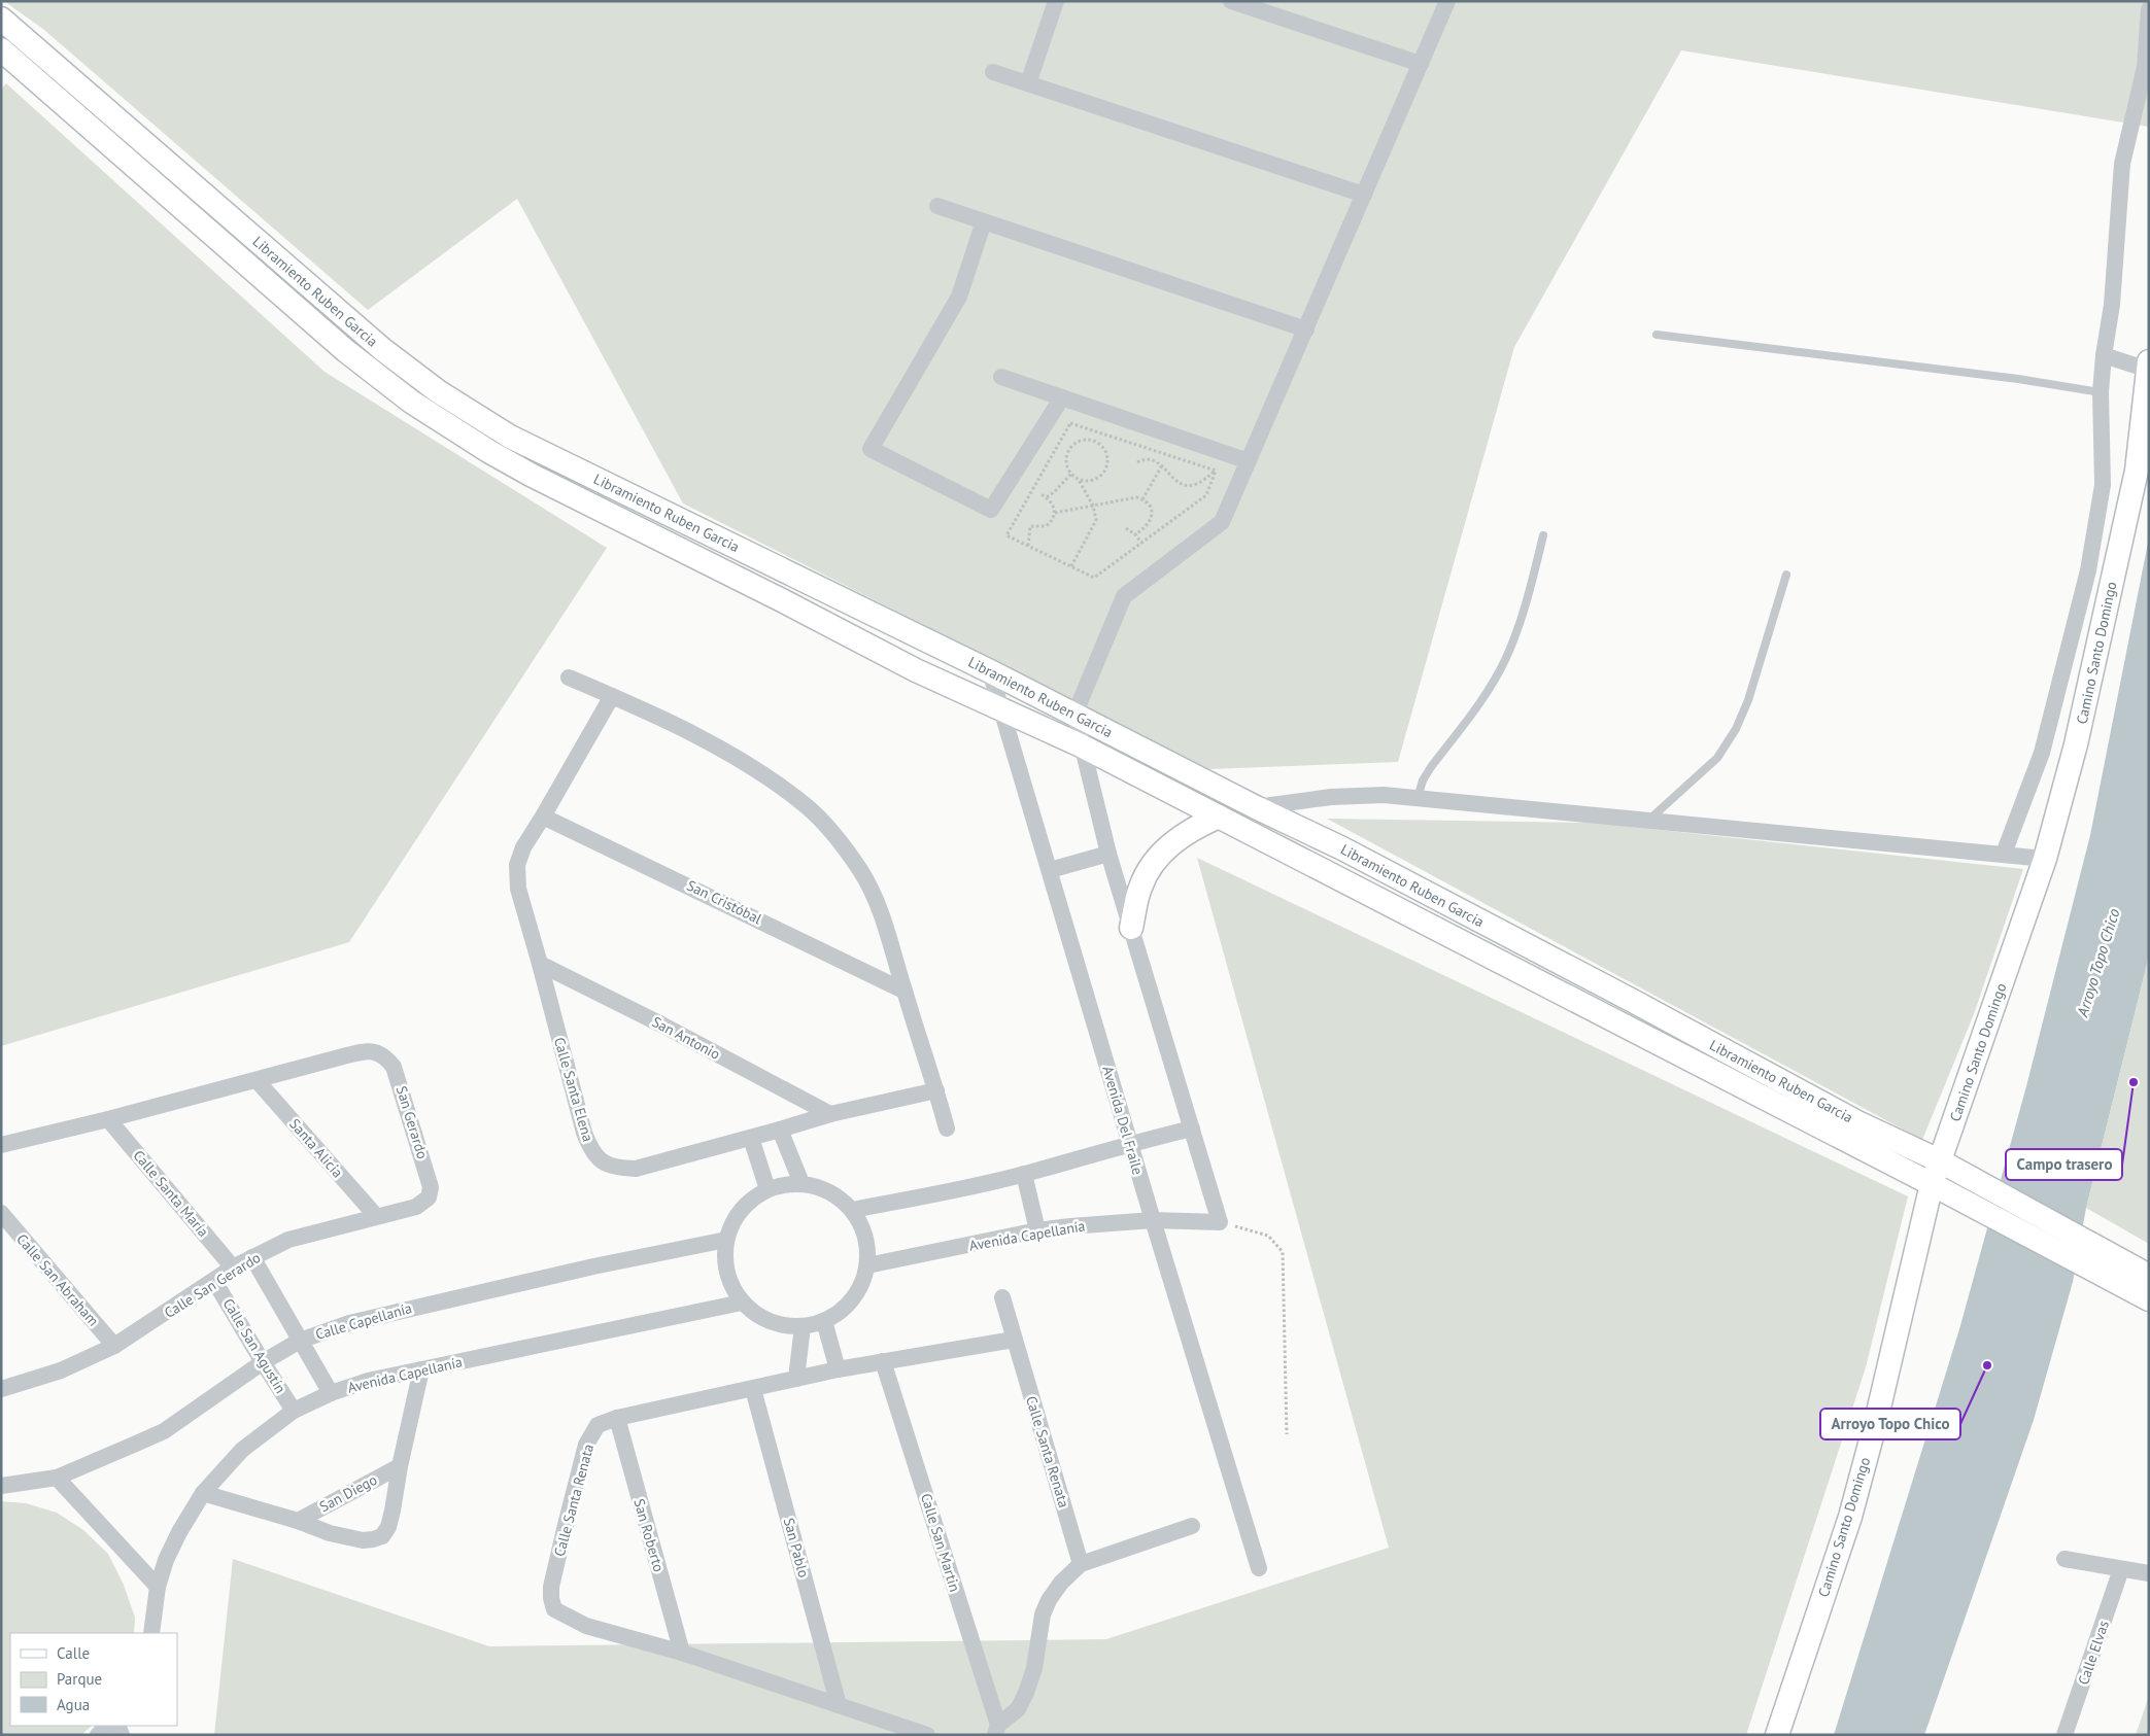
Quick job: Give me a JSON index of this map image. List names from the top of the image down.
{
  "streets": {
    "street": [
      "Libramiento Ruben Garcia",
      "Camino Santo Domingo",
      "San Cristóbal",
      "San Antonio",
      "Calle Santa Elena",
      "Avenida Del Fraile",
      "San Gerardo",
      "Santa Alicia",
      "Calle Santa María",
      "Avenida Capellanía",
      "Calle San Abraham",
      "Calle San Gerardo",
      "Calle Capellanía",
      "Calle San Agustín",
      "Calle Santa Renata",
      "San Diego",
      "San Roberto",
      "Calle San Martin",
      "San Pablo",
      "Calle Elvas"
    ]
  },
  "crossings": [
    ["Libramiento Ruben Garcia", "Camino Santo Domingo"],
    ["Libramiento Ruben Garcia", "Avenida Del Fraile"],
    ["San Cristóbal", "Calle Santa Elena"],
    ["San Antonio", "Calle Santa Elena"],
    ["Avenida Del Fraile", "Avenida Capellanía"],
    ["San Gerardo", "Santa Alicia"],
    ["San Gerardo", "Calle San Gerardo"],
    ["Santa Alicia", "Calle San Gerardo"],
    ["Calle Santa María", "Calle San Gerardo"],
    ["Avenida Capellanía", "Calle Capellanía"],
    ["Avenida Capellanía", "Calle San Agustín"],
    ["Avenida Capellanía", "San Diego"],
    ["Calle San Abraham", "Calle San Gerardo"],
    ["Calle San Gerardo", "Calle San Agustín"],
    ["Calle Capellanía", "Calle San Agustín"],
    ["Calle Santa Renata", "San Roberto"],
    ["Calle Santa Renata", "Calle San Martin"],
    ["Calle Santa Renata", "San Pablo"]
  ],
  "water": ["Arroyo Topo Chico"],
  "places": ["Campo trasero", "Arroyo Topo Chico"],
  "legend": ["Calle", "Parque", "Agua"]
}
